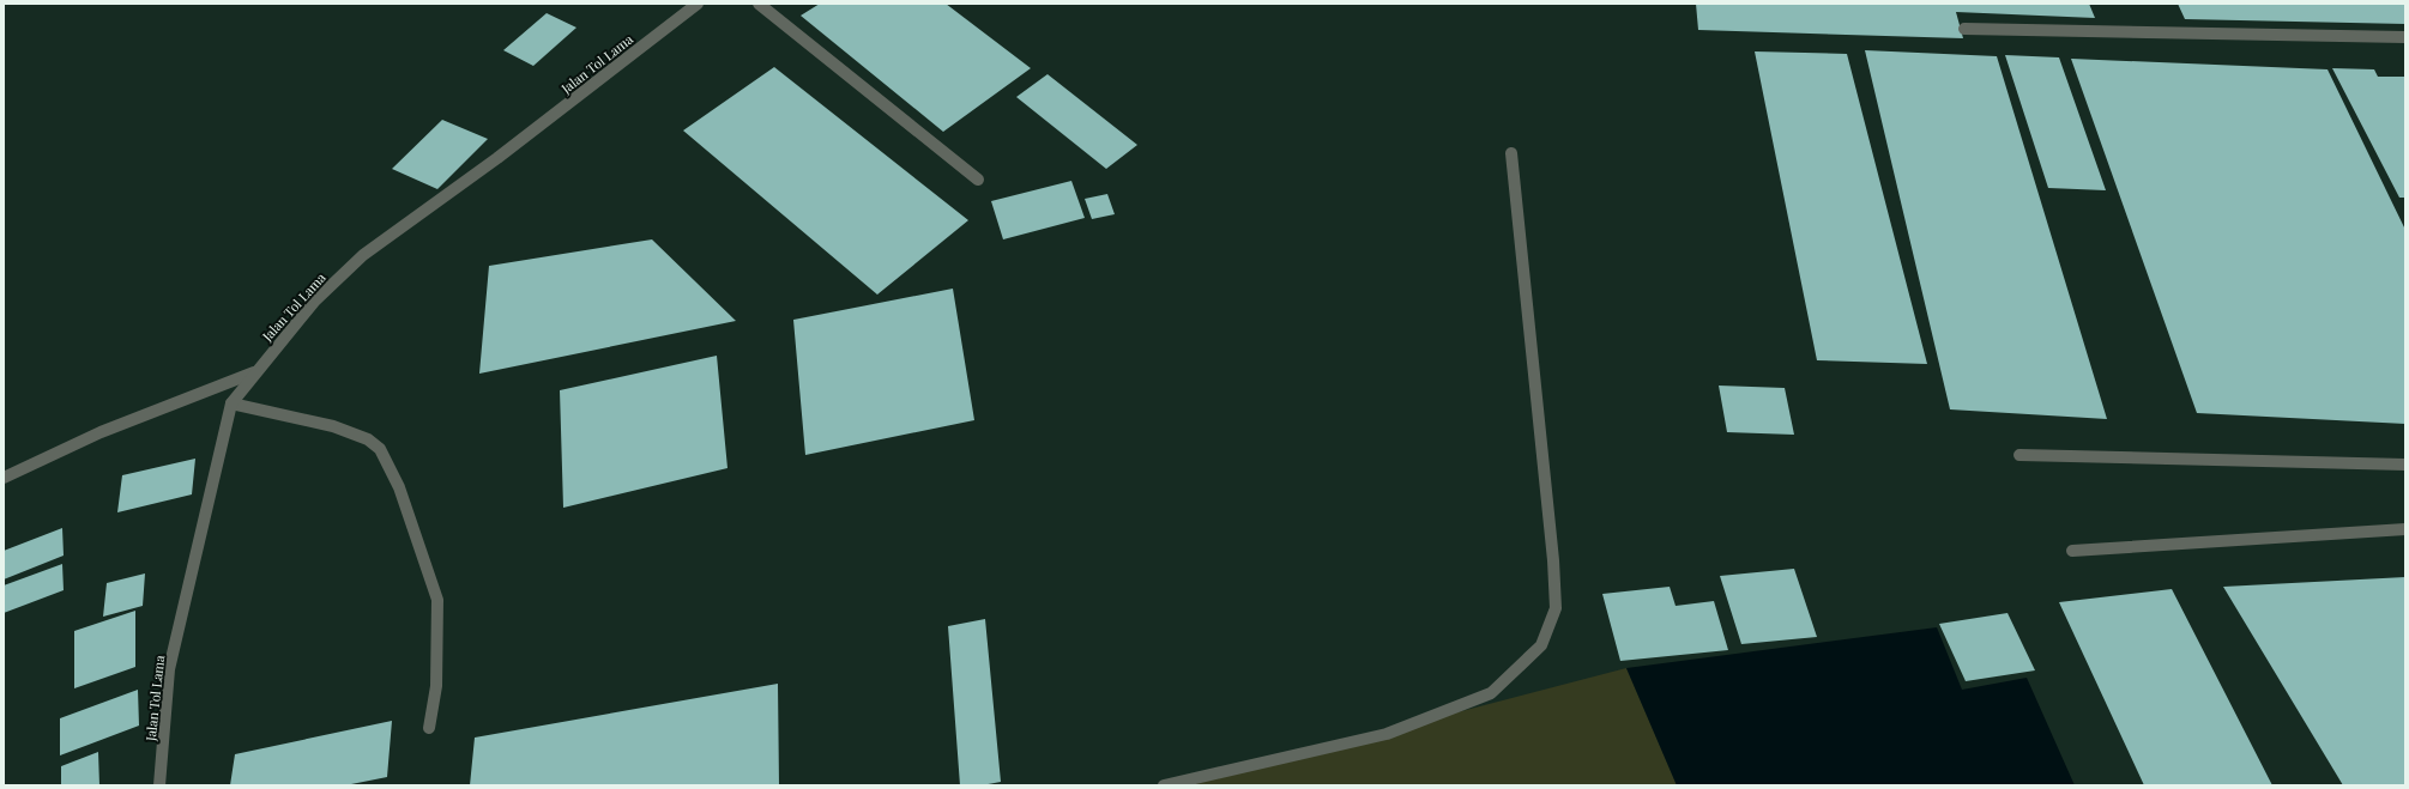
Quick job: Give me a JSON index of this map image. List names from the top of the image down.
{
  "streets": {
    "street": ["Jalan Tol Lama"]
  }
}
